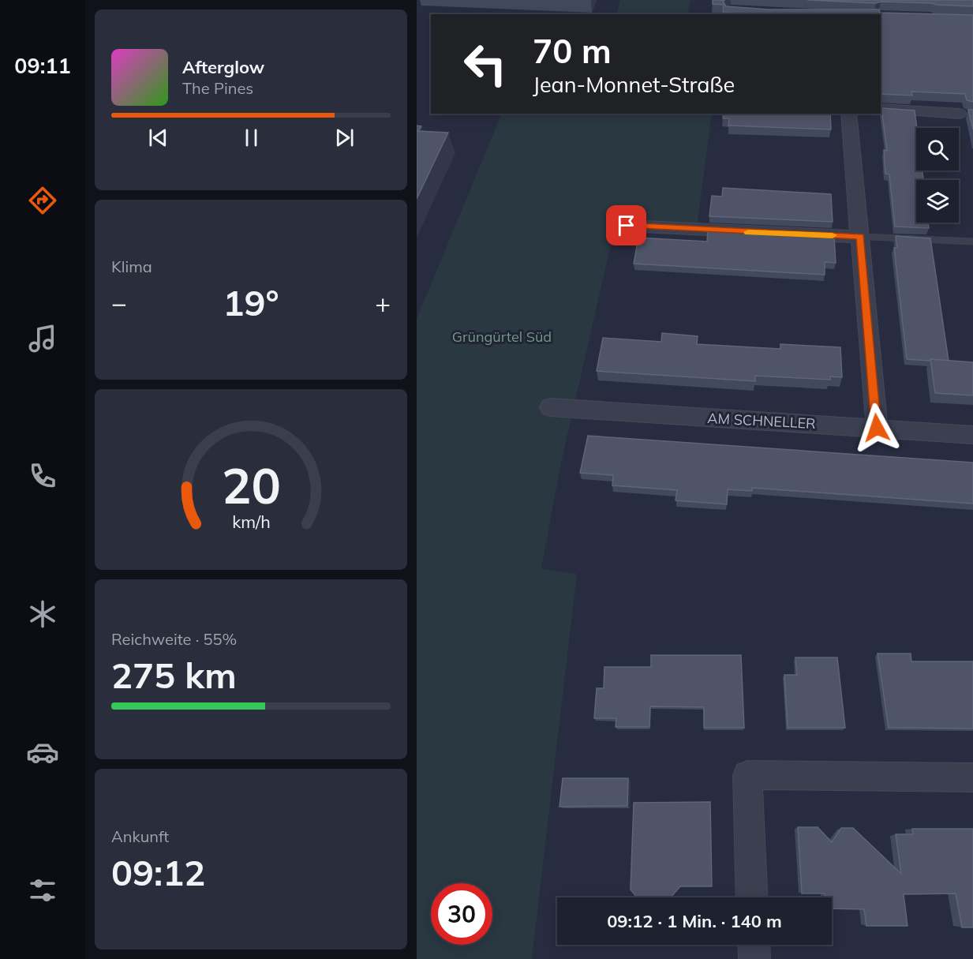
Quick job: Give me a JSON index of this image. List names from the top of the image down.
{
  "streets": {
    "street": ["AM SCHNELLER"]
  },
  "parks": ["Grüngürtel Süd"],
  "page": {
    "tabs": "09:11",
    "turn": ["70 m", "Jean-Monnet-Straße"],
    "song": ["Afterglow", "The Pines"],
    "tile": [
      "Klima",
      ["Reichweite · 55%", "275 km"],
      ["Ankunft", "09:12"]
    ],
    "heat": ["−", "19°", "+"],
    "limit": "30",
    "trip": "09:12 · 1 Min. · 140 m",
    "gauge": ["20", "km/h"]
  }
}
